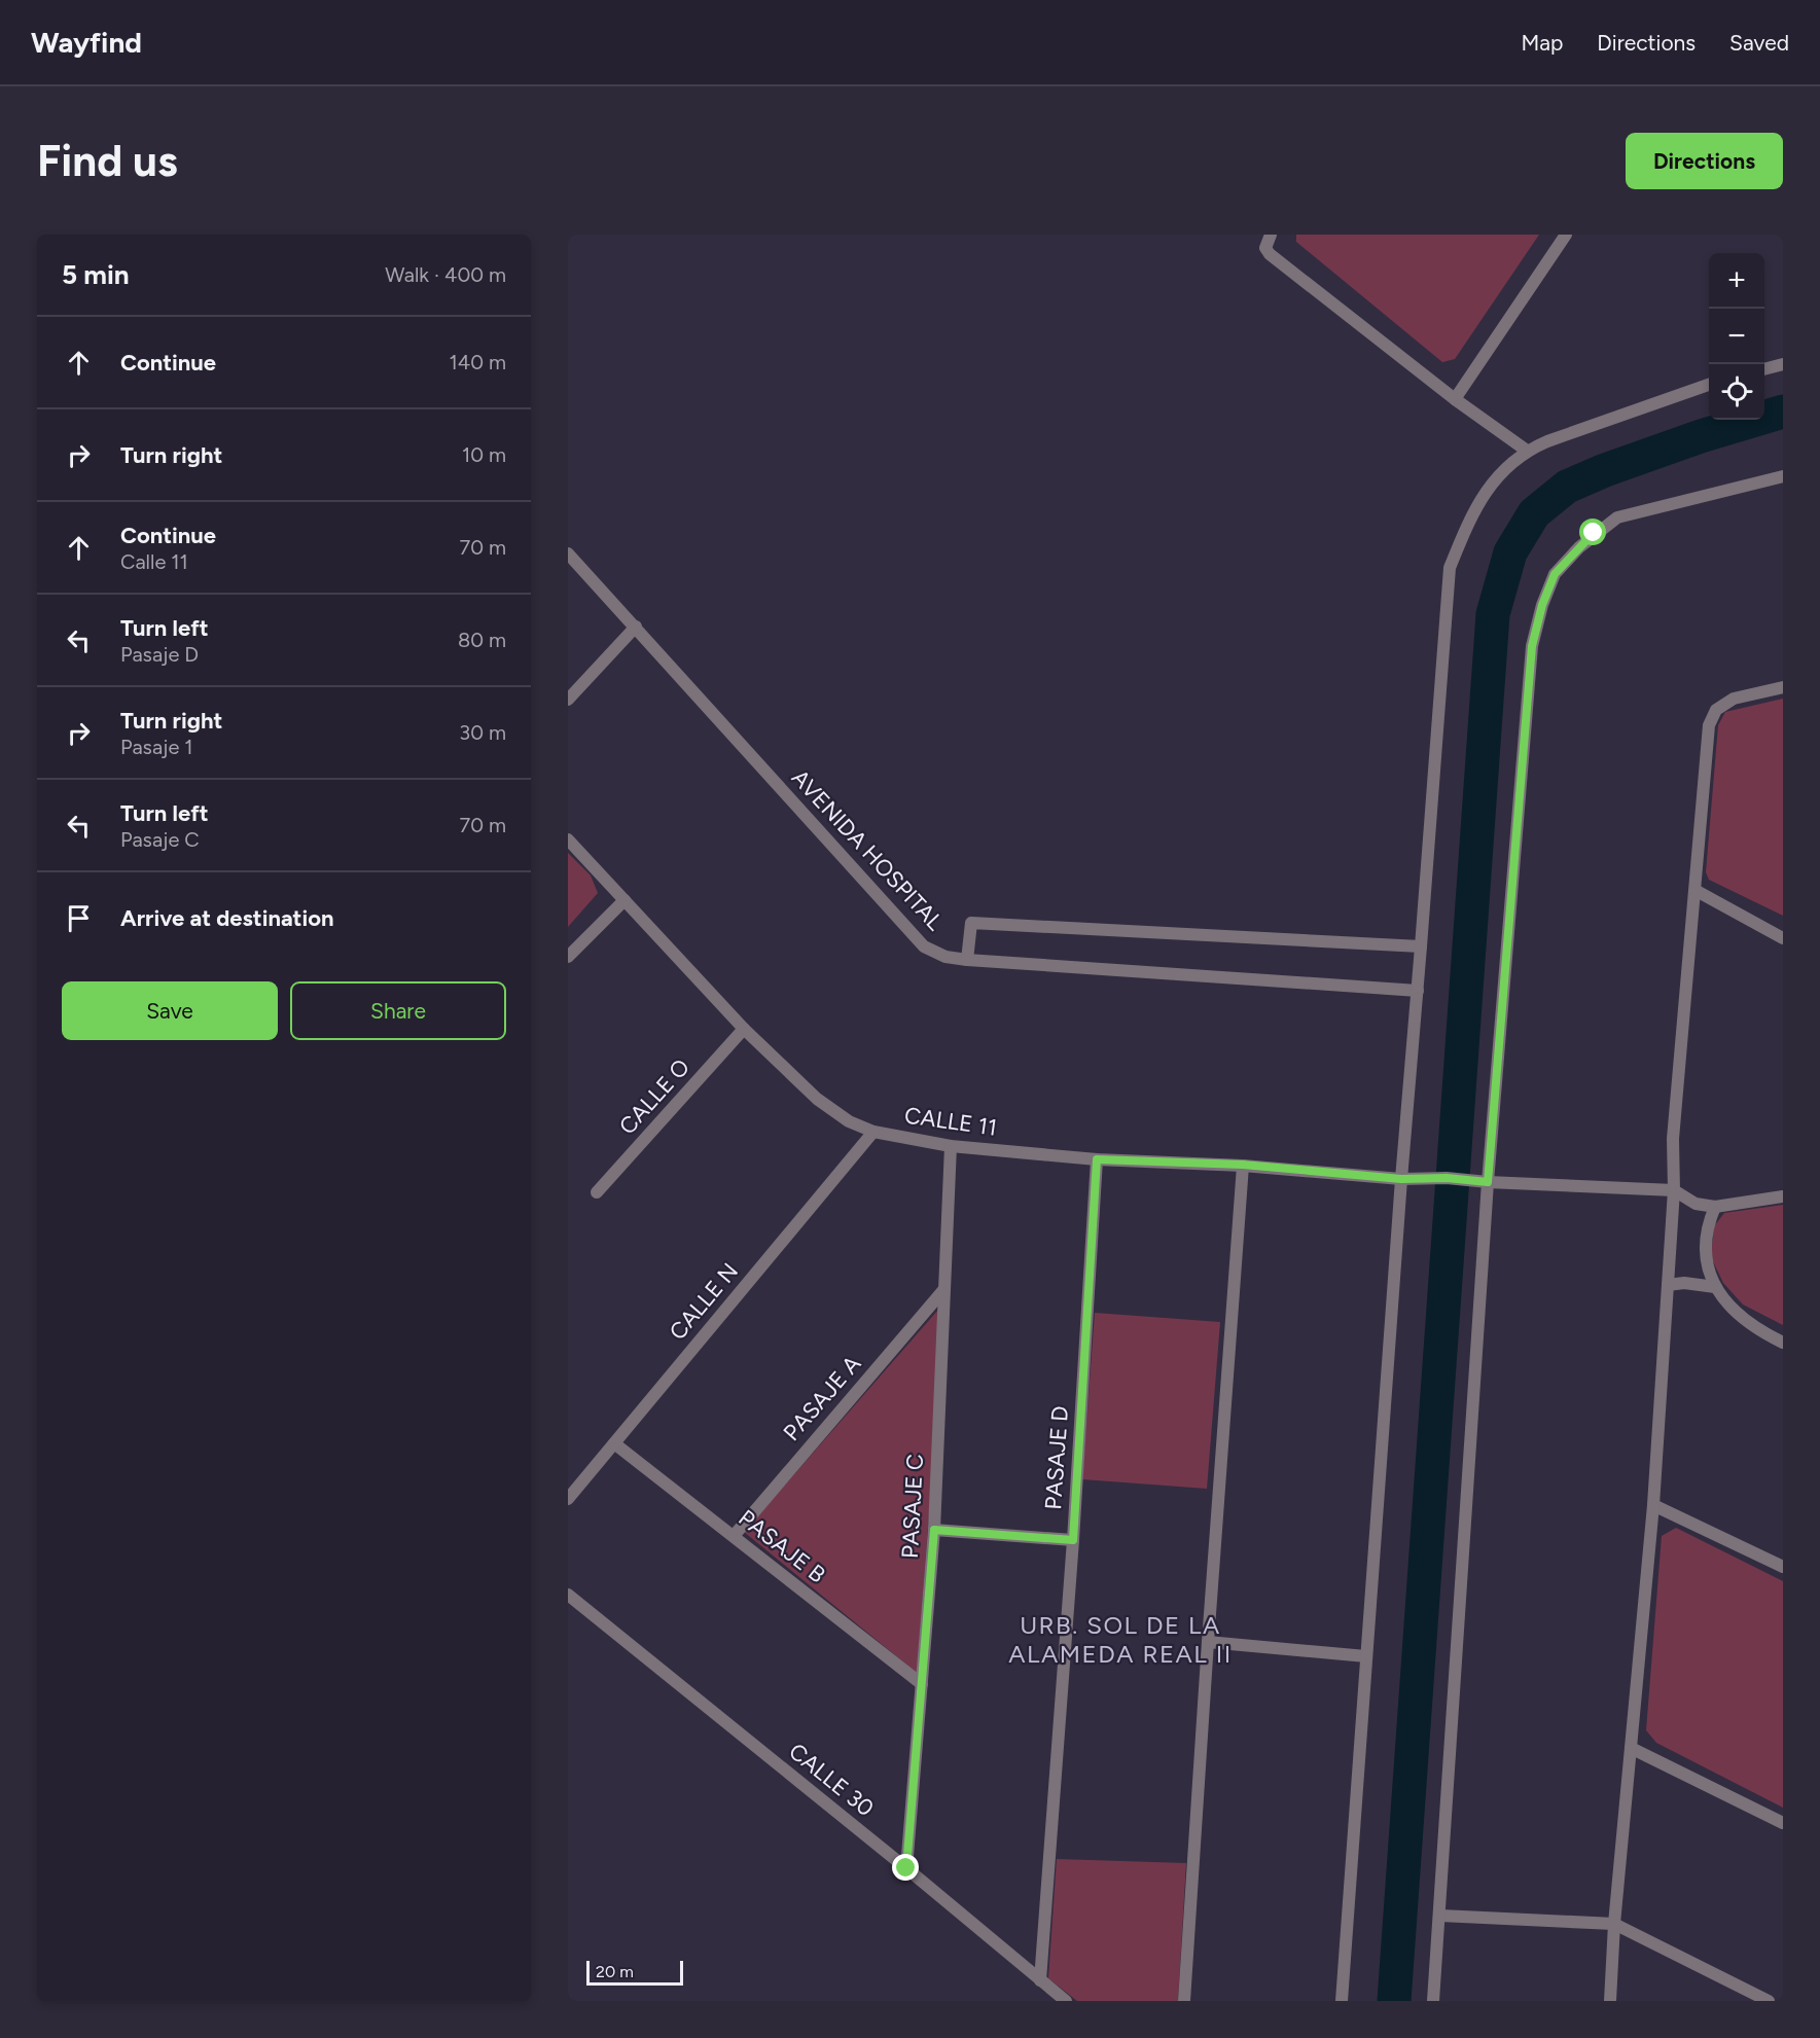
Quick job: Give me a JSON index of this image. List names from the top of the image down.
{
  "streets": {
    "street": [
      "AVENIDA HOSPITAL",
      "CALLE O",
      "CALLE 11",
      "CALLE N",
      "PASAJE A",
      "PASAJE D",
      "PASAJE C",
      "PASAJE B",
      "CALLE 30"
    ]
  },
  "crossings": [
    ["CALLE O", "CALLE 11"],
    ["CALLE 11", "CALLE N"],
    ["CALLE 11", "PASAJE D"],
    ["CALLE 11", "PASAJE C"],
    ["CALLE N", "PASAJE B"],
    ["PASAJE A", "PASAJE C"],
    ["PASAJE A", "PASAJE B"],
    ["PASAJE D", "CALLE 30"],
    ["PASAJE C", "PASAJE B"],
    ["PASAJE C", "CALLE 30"]
  ],
  "districts": ["URB. SOL DE LA ALAMEDA REAL II"],
  "scale_bar": "20 m",
  "page": {
    "header": "Wayfind",
    "nav": ["Map", "Directions", "Saved"],
    "buttons": [
      "Directions",
      ["Save", "Share"]
    ],
    "title": "Find us",
    "heading": ["5 min", "Walk · 400 m"],
    "map_buttons": ["+", "−"],
    "list": [
      ["Continue", "140 m"],
      ["Turn right", "10 m"],
      ["Continue", "Calle 11", "70 m"],
      ["Turn left", "Pasaje D", "80 m"],
      ["Turn right", "Pasaje 1", "30 m"],
      ["Turn left", "Pasaje C", "70 m"],
      "Arrive at destination"
    ],
    "scale": "20 m"
  }
}
